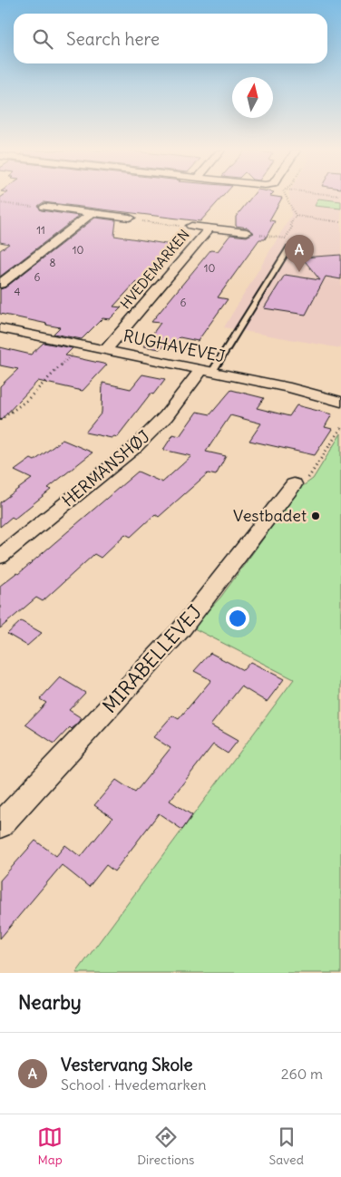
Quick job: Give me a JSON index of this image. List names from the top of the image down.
{
  "streets": {
    "street": [
      "HVEDEMARKEN",
      "RUGHAVEVEJ",
      "HERMANSHØJ",
      "MIRABELLEVEJ"
    ]
  },
  "crossings": [
    ["HVEDEMARKEN", "RUGHAVEVEJ"],
    ["RUGHAVEVEJ", "HERMANSHØJ"]
  ],
  "places": ["Vestbadet"],
  "house_numbers": [
    "11",
    "10",
    "8",
    "10",
    "6",
    "4",
    "6"
  ],
  "north": "top",
  "page": {
    "search": "Search here",
    "pins": "A",
    "heading": "Nearby",
    "list": [
      {
        "mark": "A",
        "name": "Vestervang Skole",
        "note": "School · Hvedemarken",
        "value": "260 m"
      }
    ],
    "nav": ["Map", "Directions", "Saved"]
  }
}
